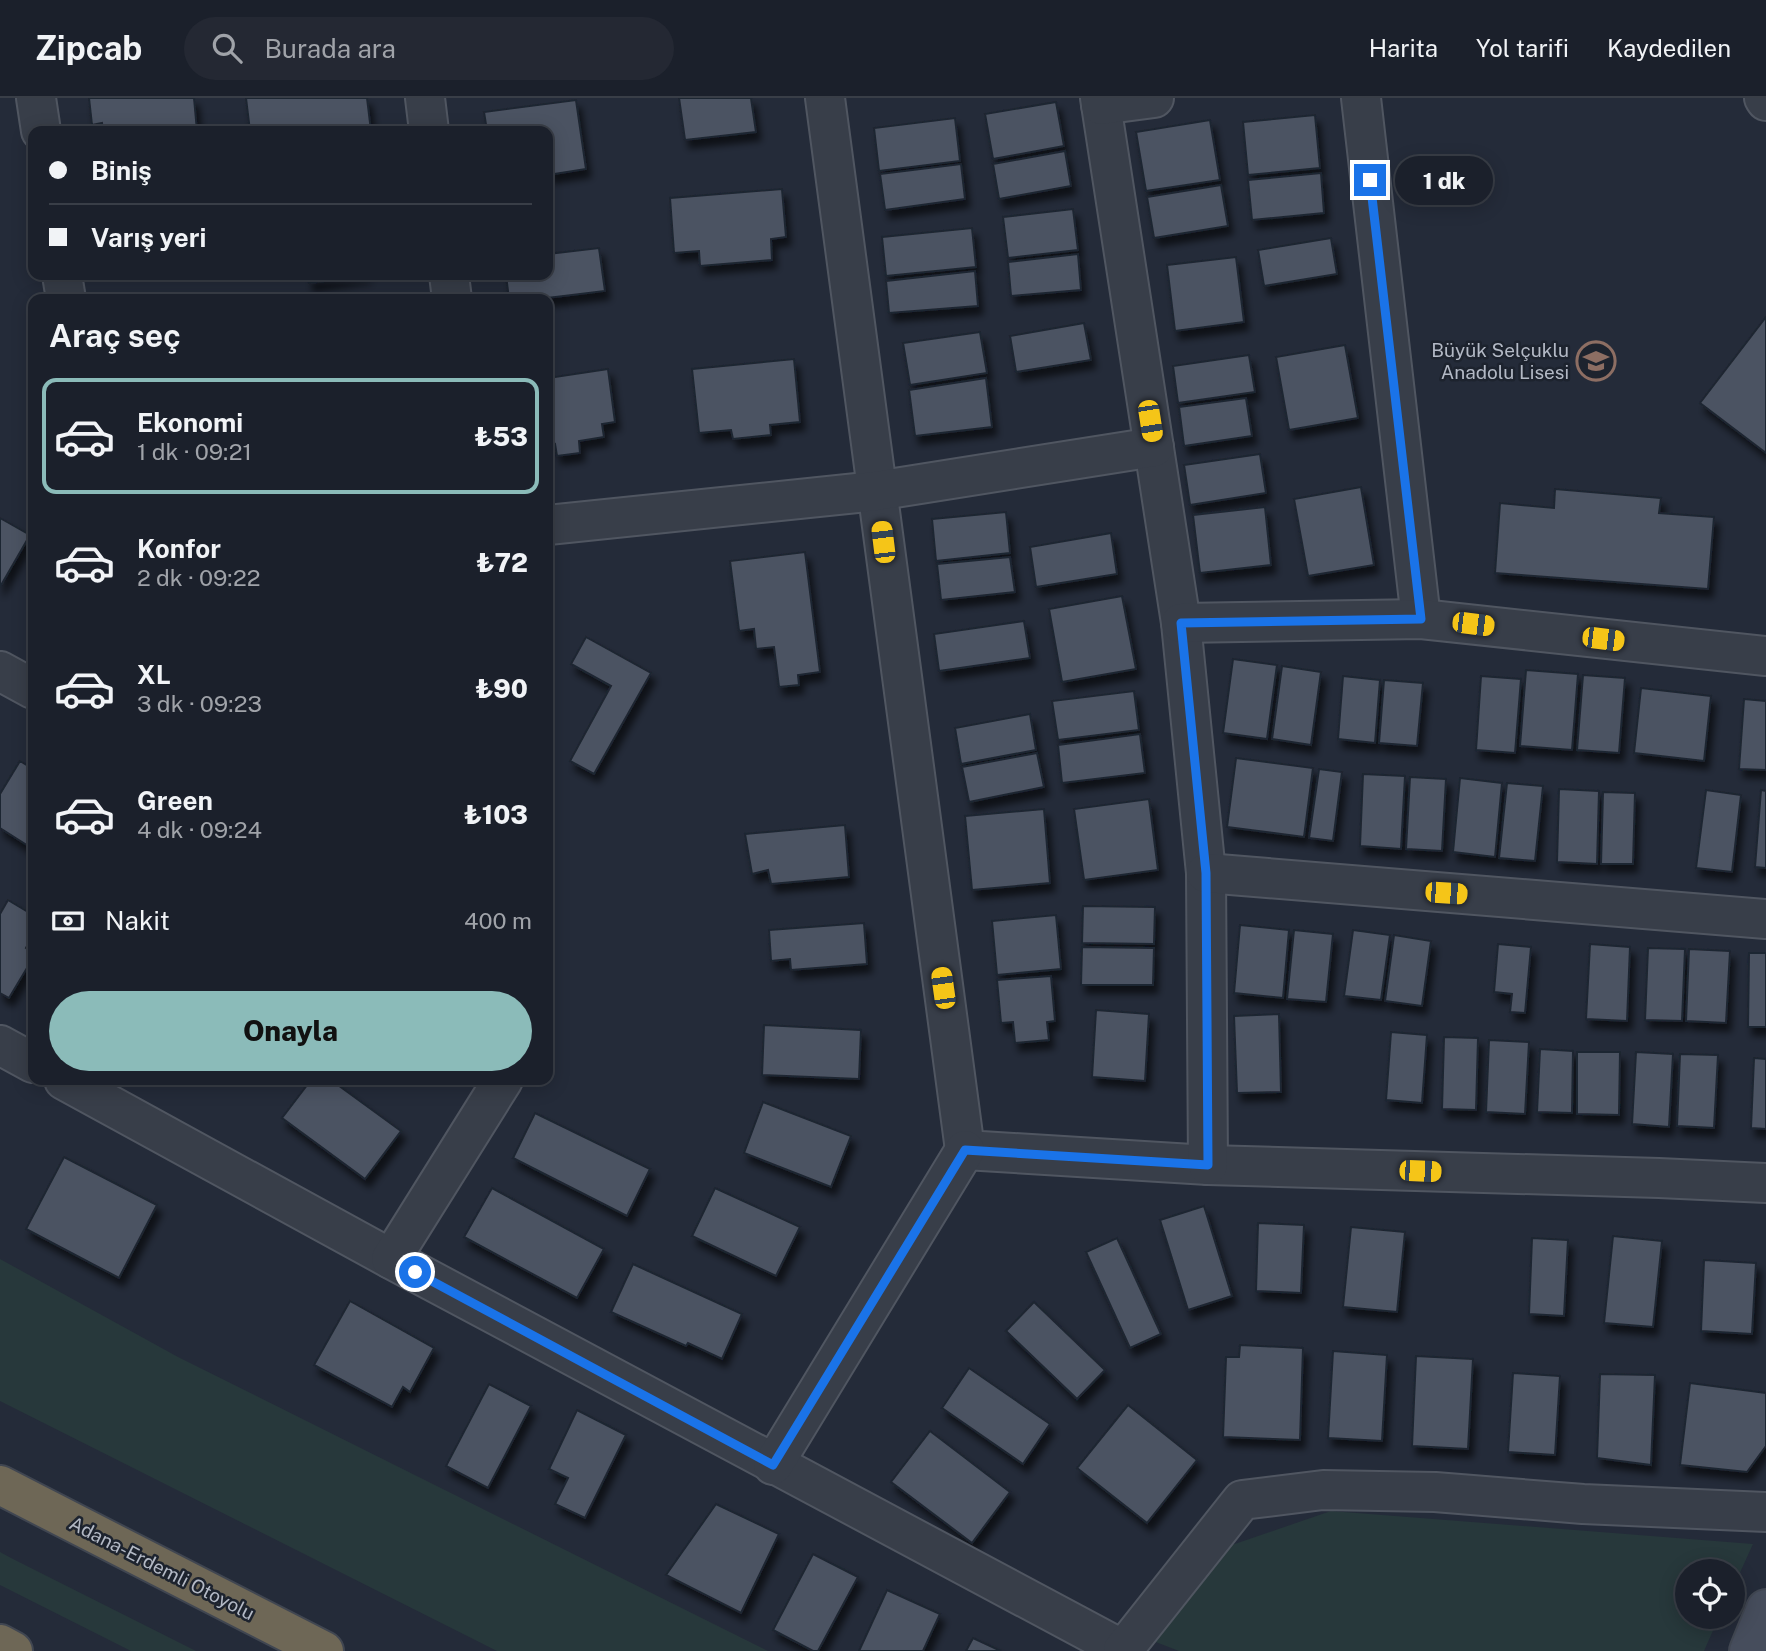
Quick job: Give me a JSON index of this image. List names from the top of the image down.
{
  "streets": {
    "highway": ["Adana-Erdemli Otoyolu"]
  },
  "places": {
    "school or university": ["Büyük Selçuklu Anadolu Lisesi"]
  },
  "page": {
    "header": "Zipcab",
    "search": "Burada ara",
    "nav": ["Harita", "Yol tarifi", "Kaydedilen"],
    "banner": ["Biniş", "Varış yeri"],
    "bubble": "1 dk",
    "heading": "Araç seç",
    "list": [
      {
        "name": "Ekonomi",
        "note": "1 dk · 09:21",
        "value": "₺53"
      },
      {
        "name": "Konfor",
        "note": "2 dk · 09:22",
        "value": "₺72"
      },
      {
        "name": "XL",
        "note": "3 dk · 09:23",
        "value": "₺90"
      },
      {
        "name": "Green",
        "note": "4 dk · 09:24",
        "value": "₺103"
      }
    ],
    "pay": ["Nakit", "400 m"],
    "buttons": "Onayla"
  }
}
